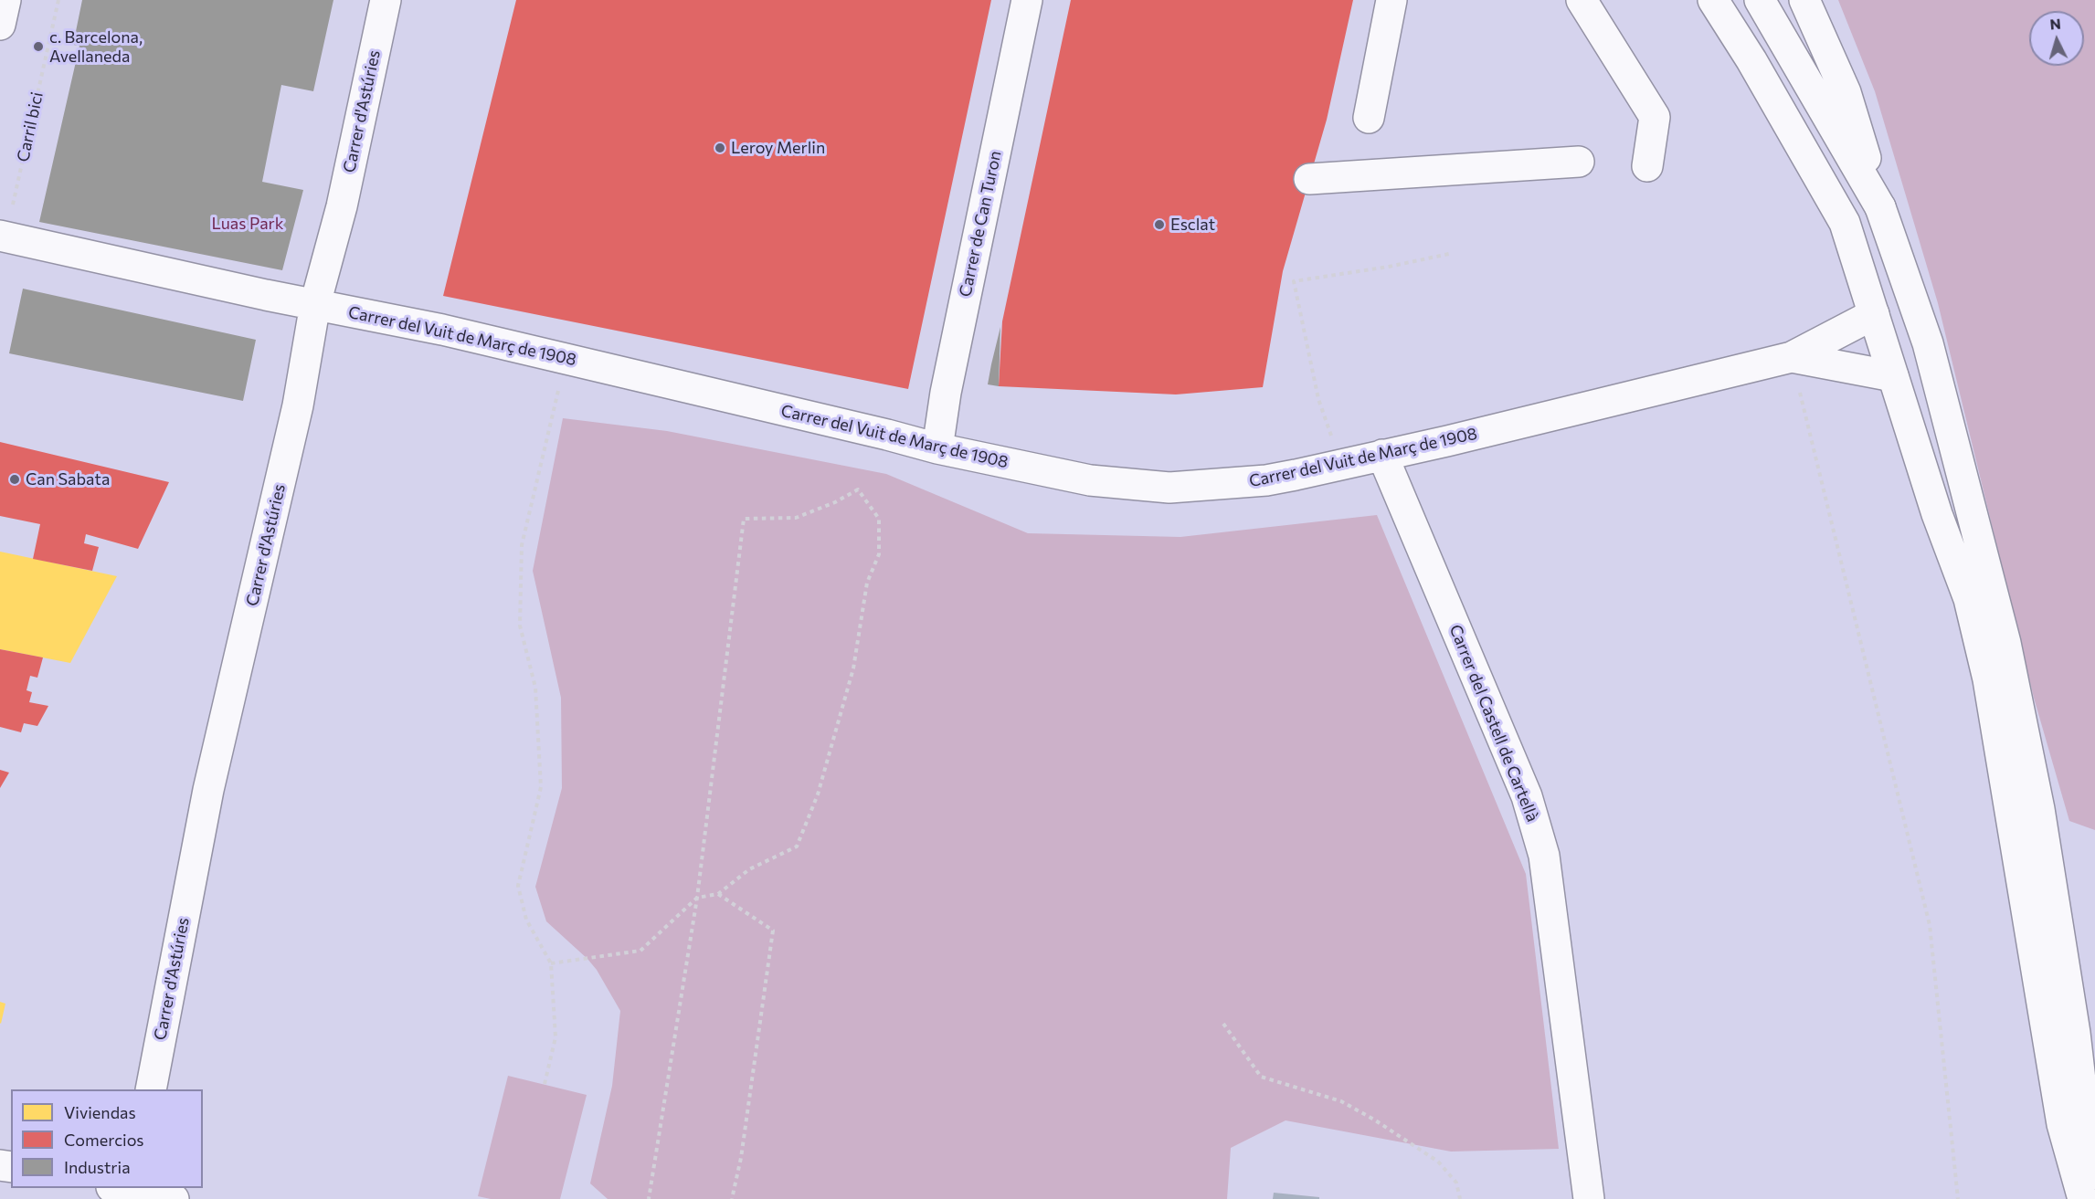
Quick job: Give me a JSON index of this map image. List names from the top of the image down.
{
  "streets": {
    "main road": [
      "Carrer d'Astúries",
      "Carrer de Can Turon",
      "Carrer del Vuit de Març de 1908",
      "Carrer del Castell de Cartellà"
    ],
    "path": ["Carril bici"]
  },
  "crossings": [
    ["Carrer d'Astúries", "Carrer del Vuit de Març de 1908"],
    ["Carril bici", "Carrer del Vuit de Març de 1908"],
    ["Carrer de Can Turon", "Carrer del Vuit de Març de 1908"],
    ["Carrer del Vuit de Març de 1908", "Carrer del Castell de Cartellà"]
  ],
  "parks": ["Luas Park"],
  "places": [
    "c. Barcelona, Avellaneda",
    "Leroy Merlin",
    "Esclat",
    "Can Sabata"
  ],
  "legend": ["Viviendas", "Comercios", "Industria"],
  "north": "top"
}
